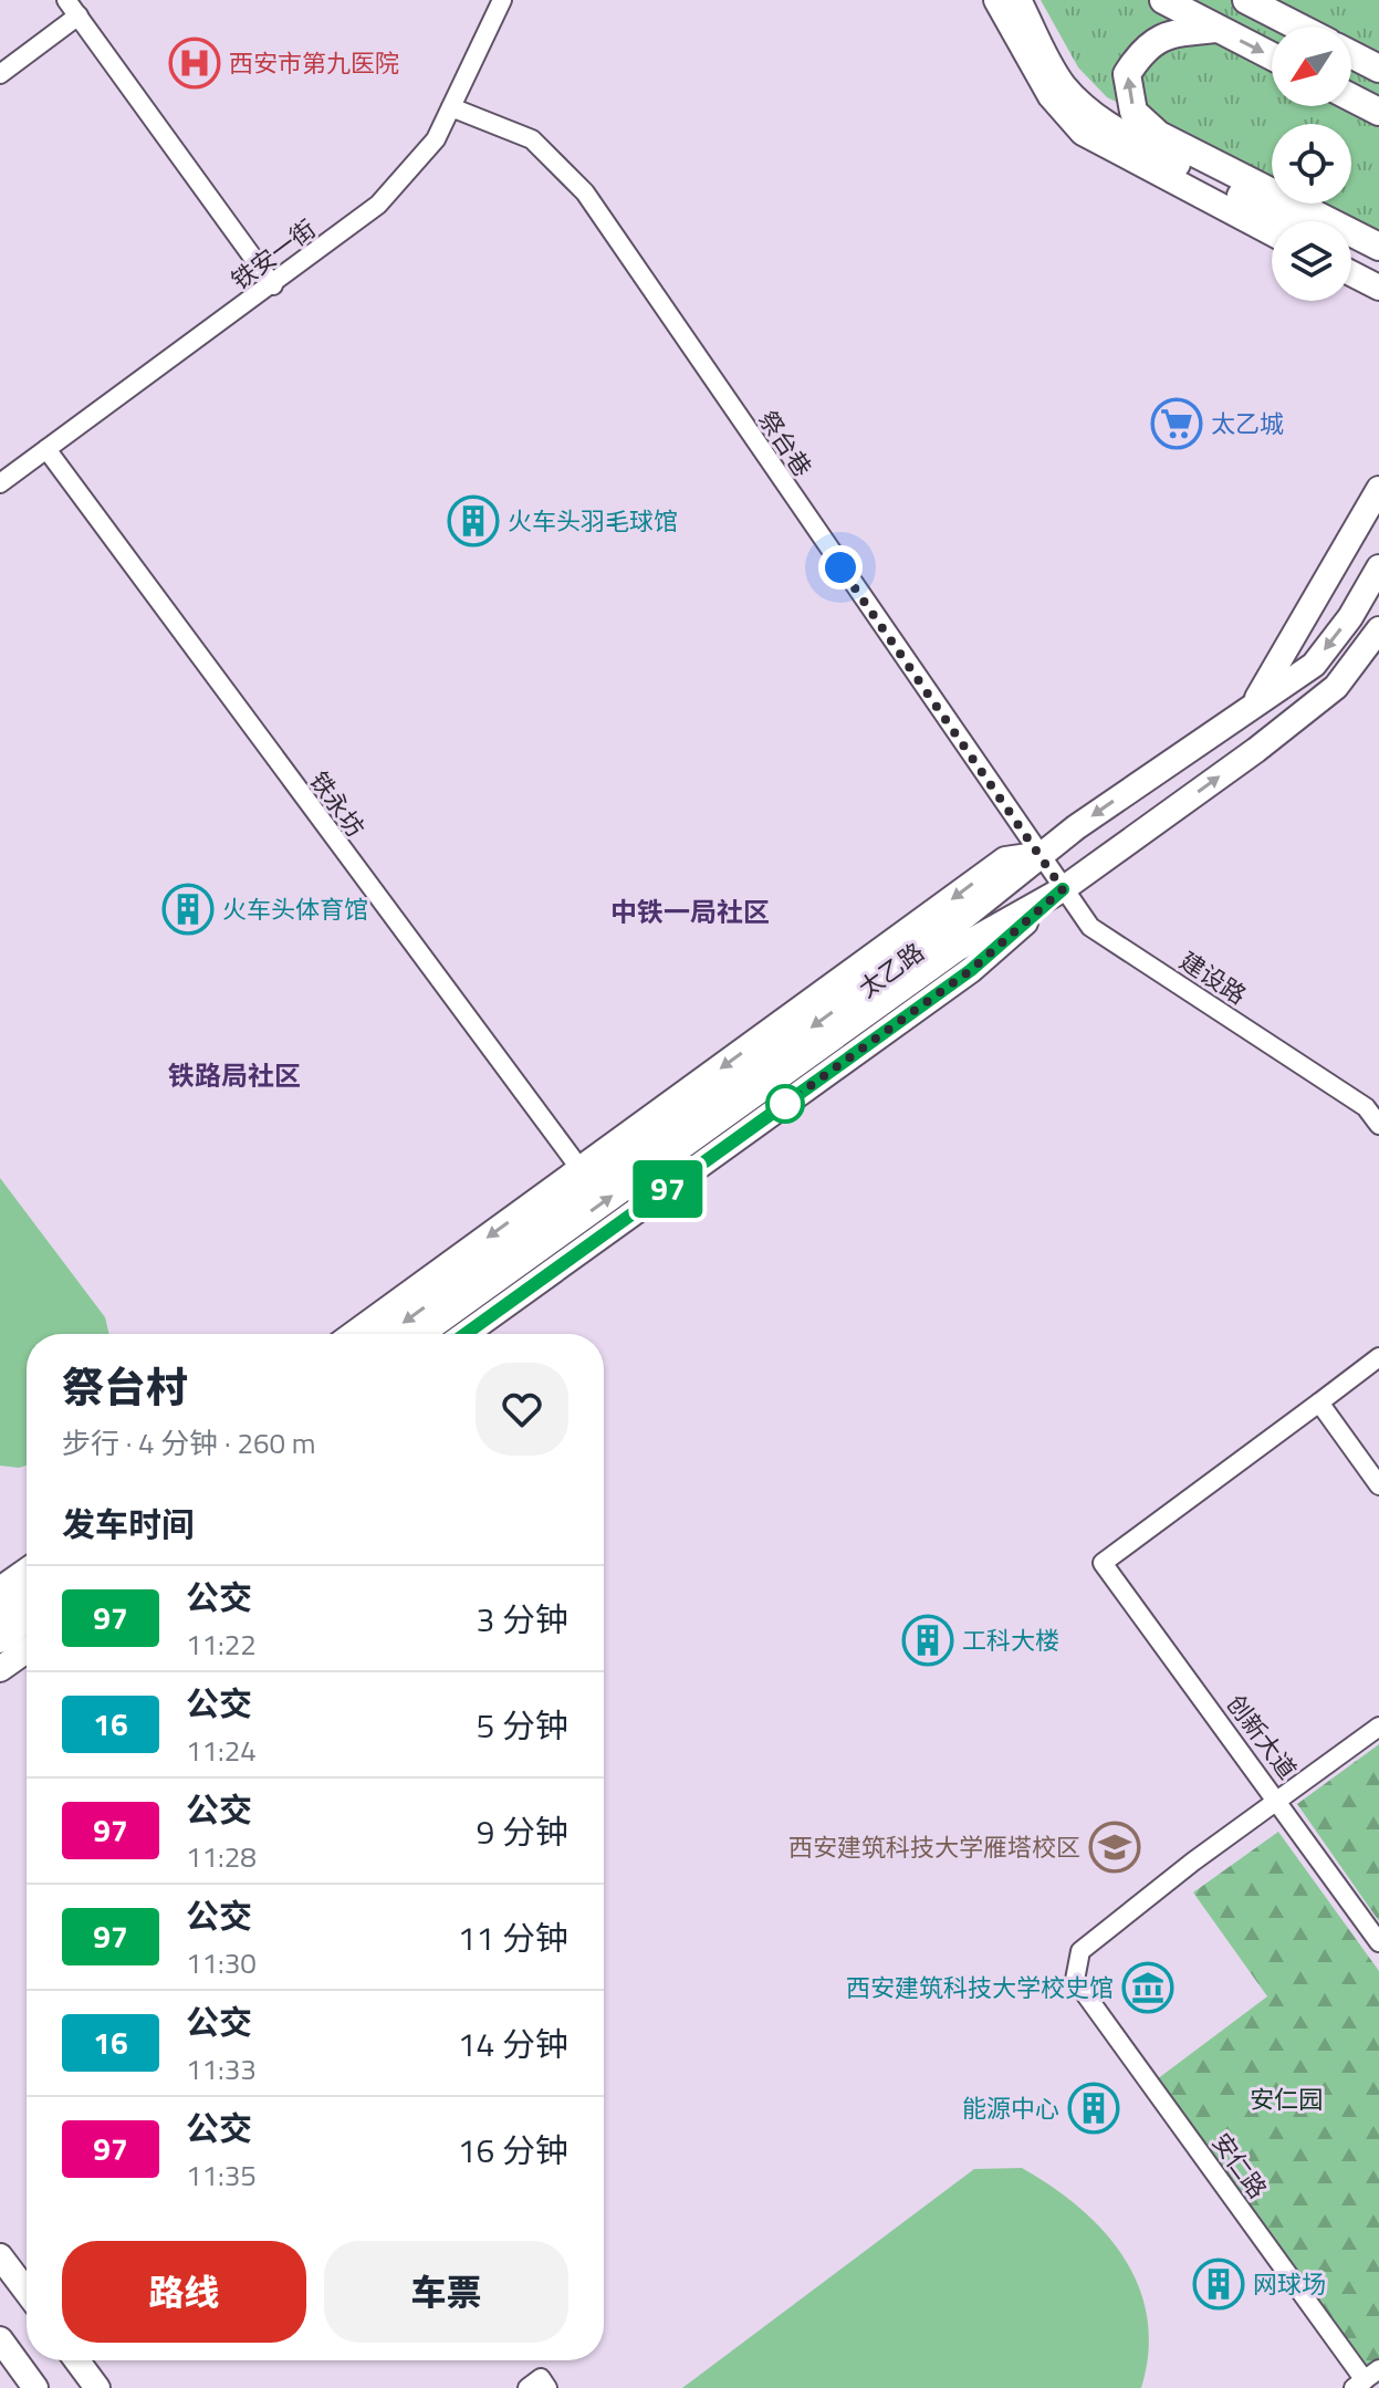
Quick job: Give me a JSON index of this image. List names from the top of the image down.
{
  "streets": {
    "main road": ["太乙路"],
    "street": [
      "铁安一街",
      "祭台巷",
      "铁永坊",
      "建设路",
      "创新大道",
      "安仁路"
    ]
  },
  "crossings": [
    ["铁安一街", "祭台巷"],
    ["铁安一街", "铁永坊"],
    ["祭台巷", "太乙路"],
    ["祭台巷", "建设路"],
    ["铁永坊", "太乙路"],
    ["太乙路", "建设路"],
    ["创新大道", "安仁路"]
  ],
  "districts": ["中铁一局社区", "铁路局社区"],
  "parks": ["安仁园"],
  "places": {
    "hospital": ["西安市第九医院"],
    "supermarket": ["太乙城"],
    "building": [
      "火车头羽毛球馆",
      "火车头体育馆",
      "工科大楼",
      "能源中心",
      "网球场"
    ],
    "school or university": ["西安建筑科技大学雁塔校区"],
    "museum": ["西安建筑科技大学校史馆"]
  },
  "lines": ["bus line 97"],
  "north": "bottom left",
  "page": {
    "on_map": "97",
    "heading": [
      ["祭台村", "步行 · 4 分钟 · 260 m"],
      "发车时间"
    ],
    "list": [
      {
        "mark": "97",
        "name": "公交",
        "note": "11:22",
        "value": "3 分钟"
      },
      {
        "mark": "16",
        "name": "公交",
        "note": "11:24",
        "value": "5 分钟"
      },
      {
        "mark": "97",
        "name": "公交",
        "note": "11:28",
        "value": "9 分钟"
      },
      {
        "mark": "97",
        "name": "公交",
        "note": "11:30",
        "value": "11 分钟"
      },
      {
        "mark": "16",
        "name": "公交",
        "note": "11:33",
        "value": "14 分钟"
      },
      {
        "mark": "97",
        "name": "公交",
        "note": "11:35",
        "value": "16 分钟"
      }
    ],
    "buttons": ["路线", "车票"]
  }
}
